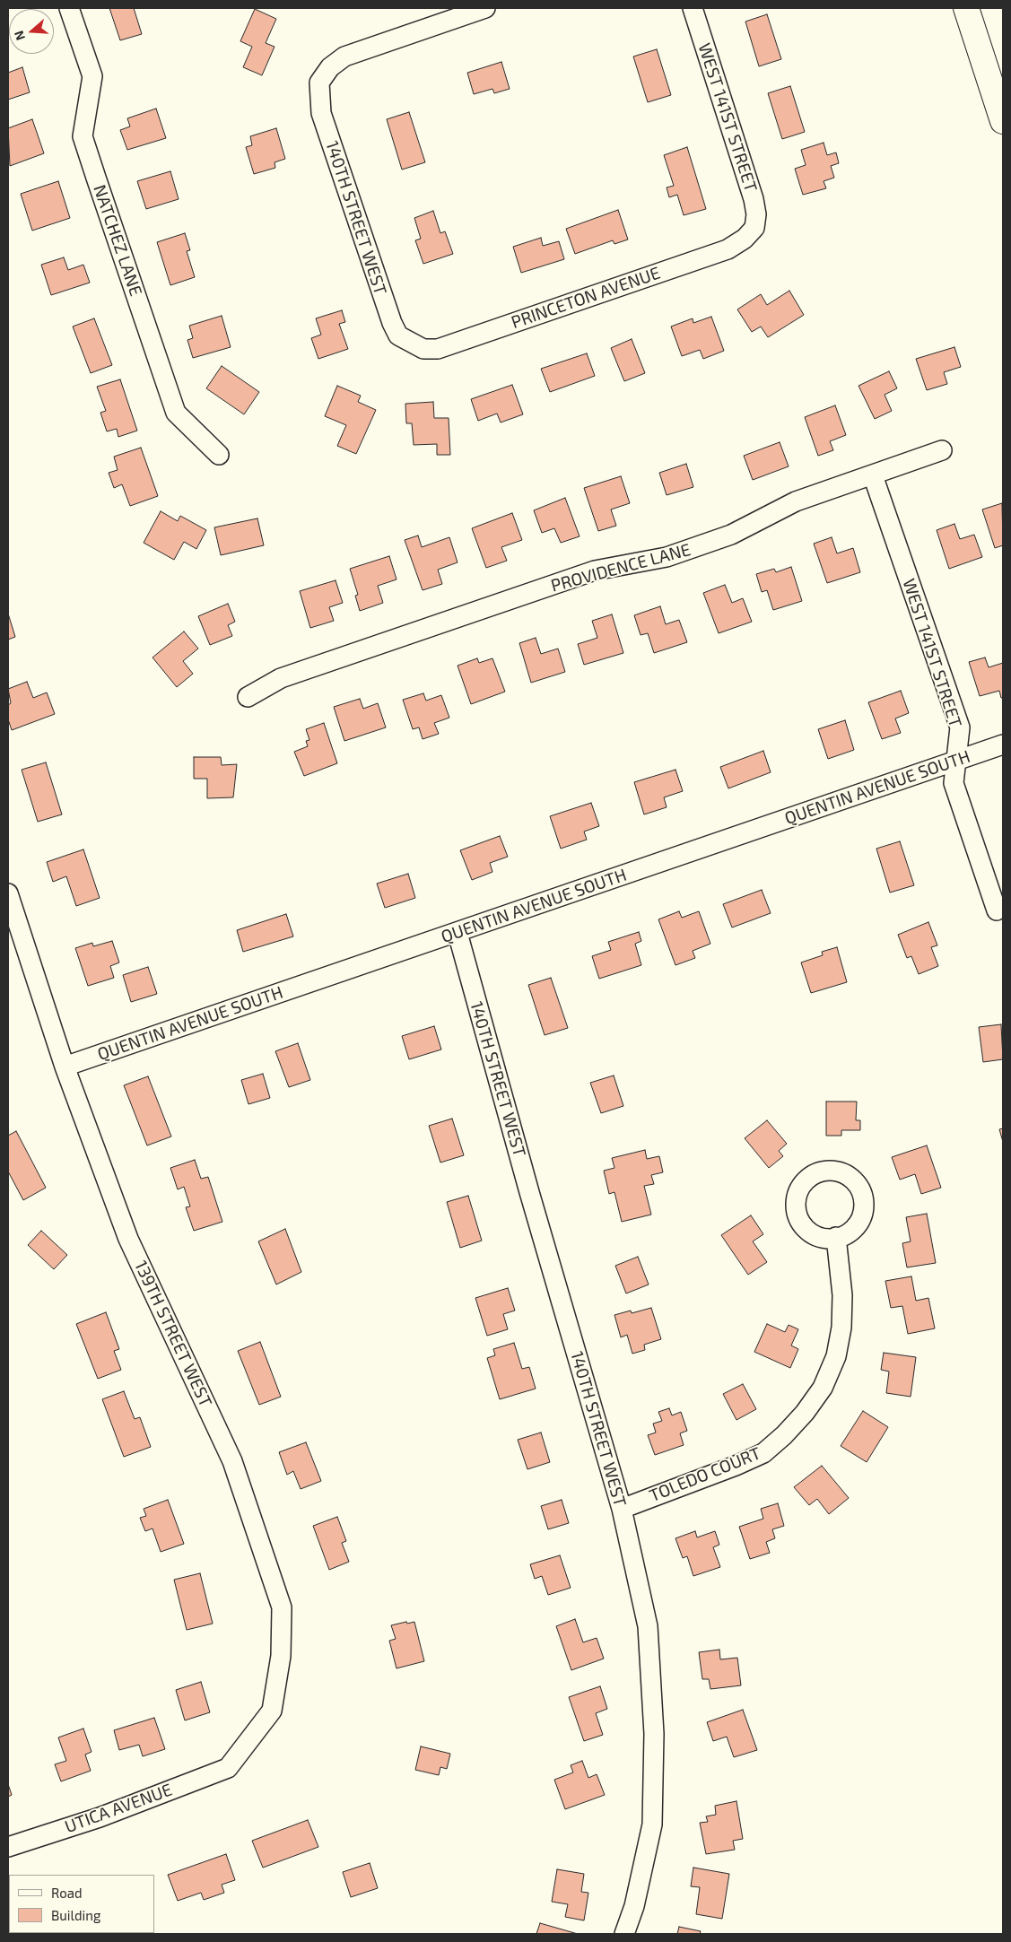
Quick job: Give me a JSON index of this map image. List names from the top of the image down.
{
  "streets": {
    "street": [
      "WEST 141ST STREET",
      "140TH STREET WEST",
      "NATCHEZ LANE",
      "PRINCETON AVENUE",
      "PROVIDENCE LANE",
      "QUENTIN AVENUE SOUTH",
      "139TH STREET WEST",
      "TOLEDO COURT",
      "UTICA AVENUE"
    ]
  },
  "crossings": [
    ["WEST 141ST STREET", "PRINCETON AVENUE"],
    ["WEST 141ST STREET", "PROVIDENCE LANE"],
    ["WEST 141ST STREET", "QUENTIN AVENUE SOUTH"],
    ["140TH STREET WEST", "PRINCETON AVENUE"],
    ["140TH STREET WEST", "QUENTIN AVENUE SOUTH"],
    ["140TH STREET WEST", "TOLEDO COURT"],
    ["QUENTIN AVENUE SOUTH", "139TH STREET WEST"],
    ["139TH STREET WEST", "UTICA AVENUE"]
  ],
  "legend": ["Road", "Building"],
  "north": "left"
}
